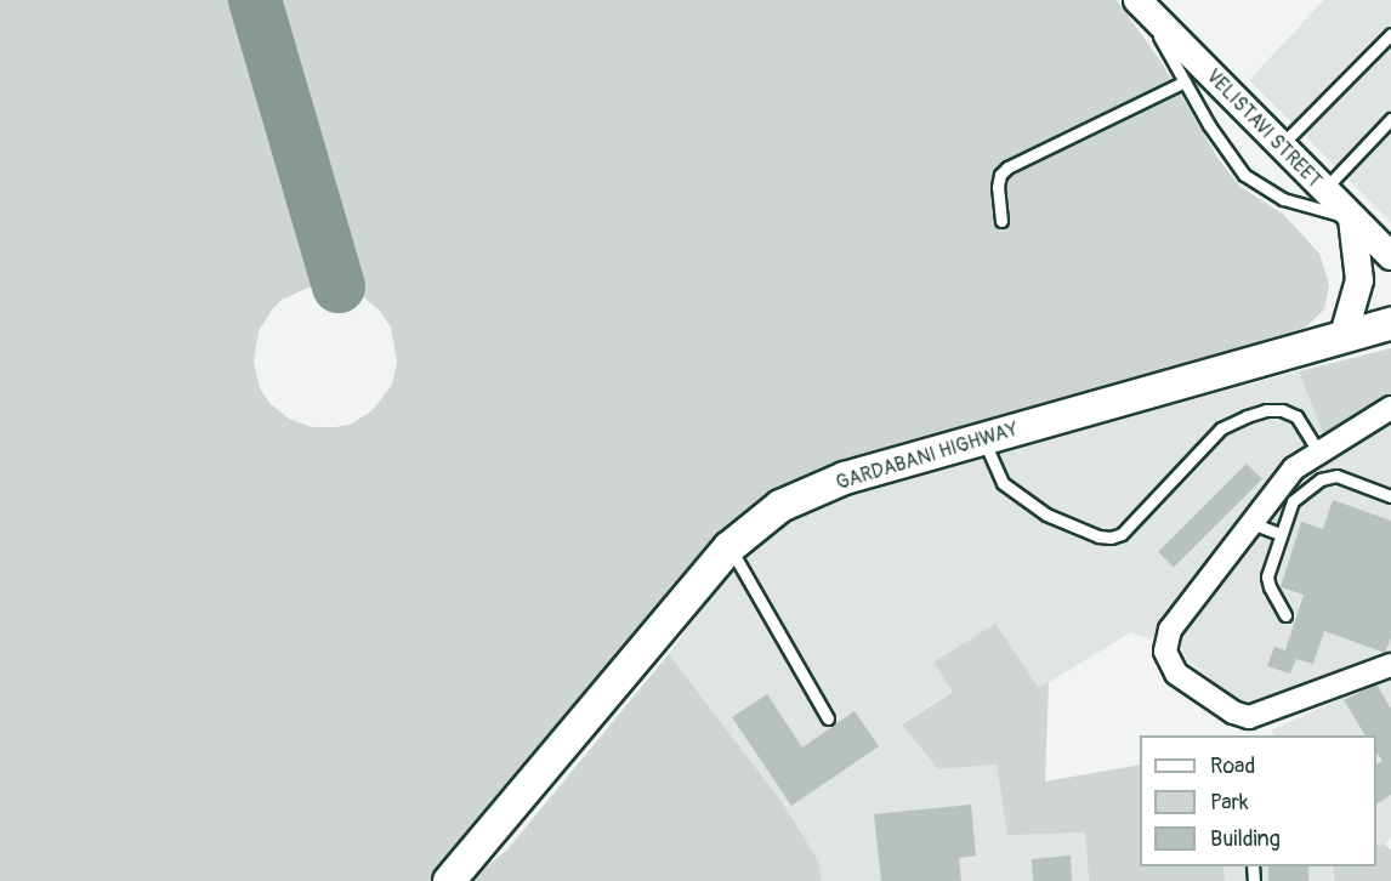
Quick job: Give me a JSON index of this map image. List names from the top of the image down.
{
  "streets": {
    "main road": ["GARDABANI HIGHWAY"],
    "street": ["VELISTAVI STREET"]
  },
  "legend": ["Road", "Park", "Building"]
}
